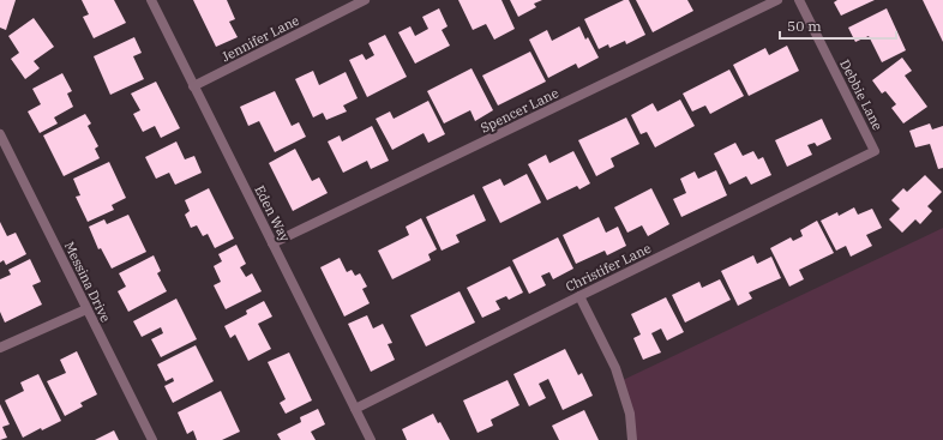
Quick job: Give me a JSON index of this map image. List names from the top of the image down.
{
  "streets": {
    "street": [
      "Jennifer Lane",
      "Debbie Lane",
      "Spencer Lane",
      "Eden Way",
      "Christifer Lane",
      "Messina Drive"
    ]
  },
  "crossings": [
    ["Jennifer Lane", "Eden Way"],
    ["Debbie Lane", "Christifer Lane"],
    ["Spencer Lane", "Eden Way"],
    ["Eden Way", "Christifer Lane"]
  ],
  "scale_bar": "50 m"
}
